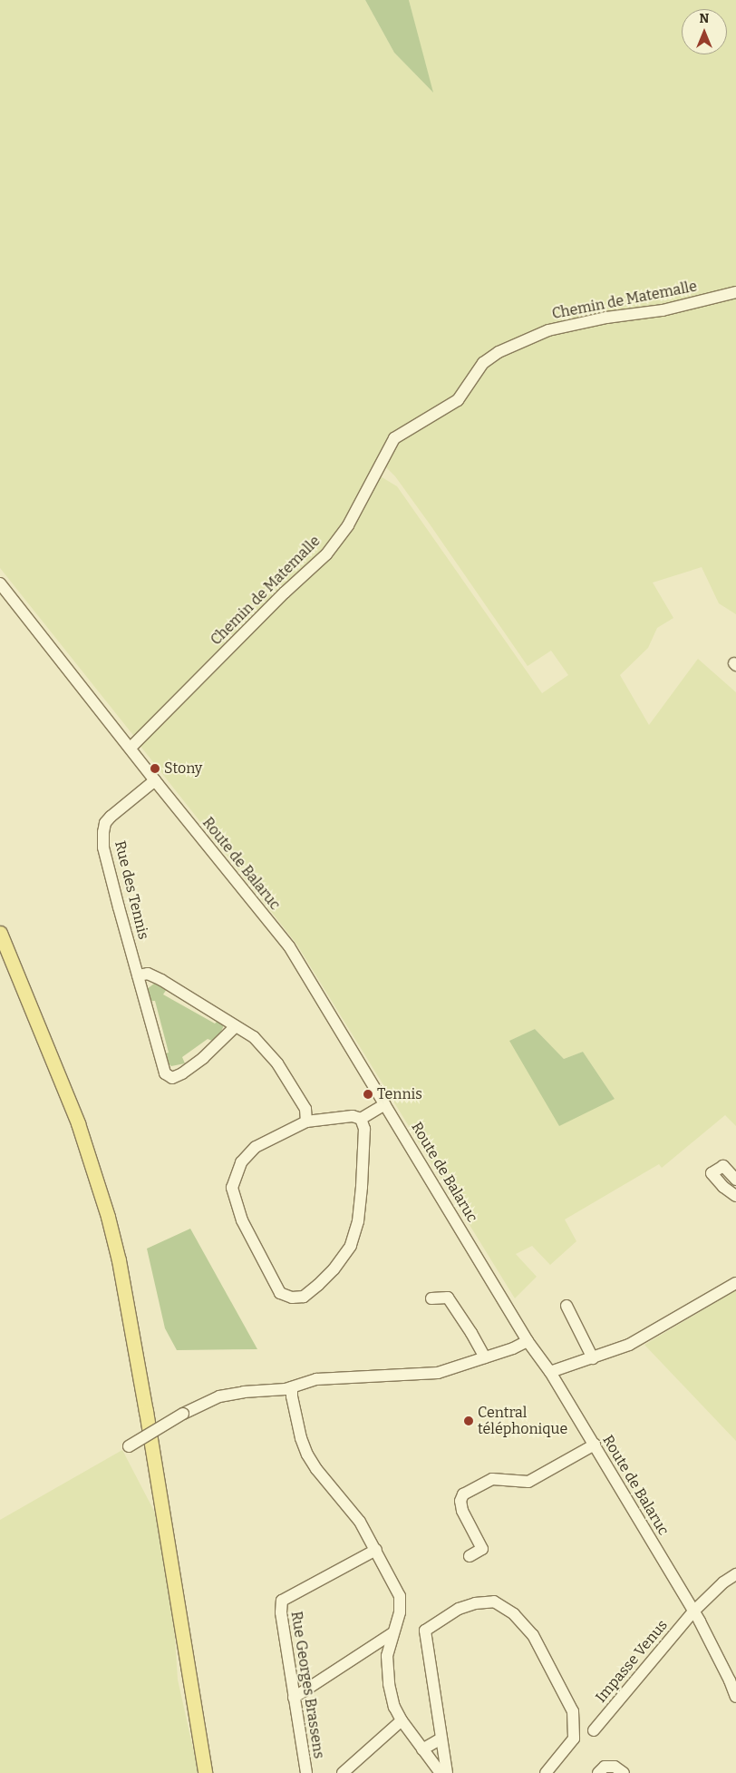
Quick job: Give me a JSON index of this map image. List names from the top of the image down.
{
  "streets": {
    "street": [
      "Chemin de Matemalle",
      "Route de Balaruc",
      "Rue des Tennis",
      "Impasse Venus",
      "Rue Georges Brassens"
    ]
  },
  "crossings": [
    ["Chemin de Matemalle", "Route de Balaruc"],
    ["Route de Balaruc", "Rue des Tennis"],
    ["Route de Balaruc", "Impasse Venus"]
  ],
  "places": ["Stony", "Tennis", "Central téléphonique"],
  "north": "top"
}
